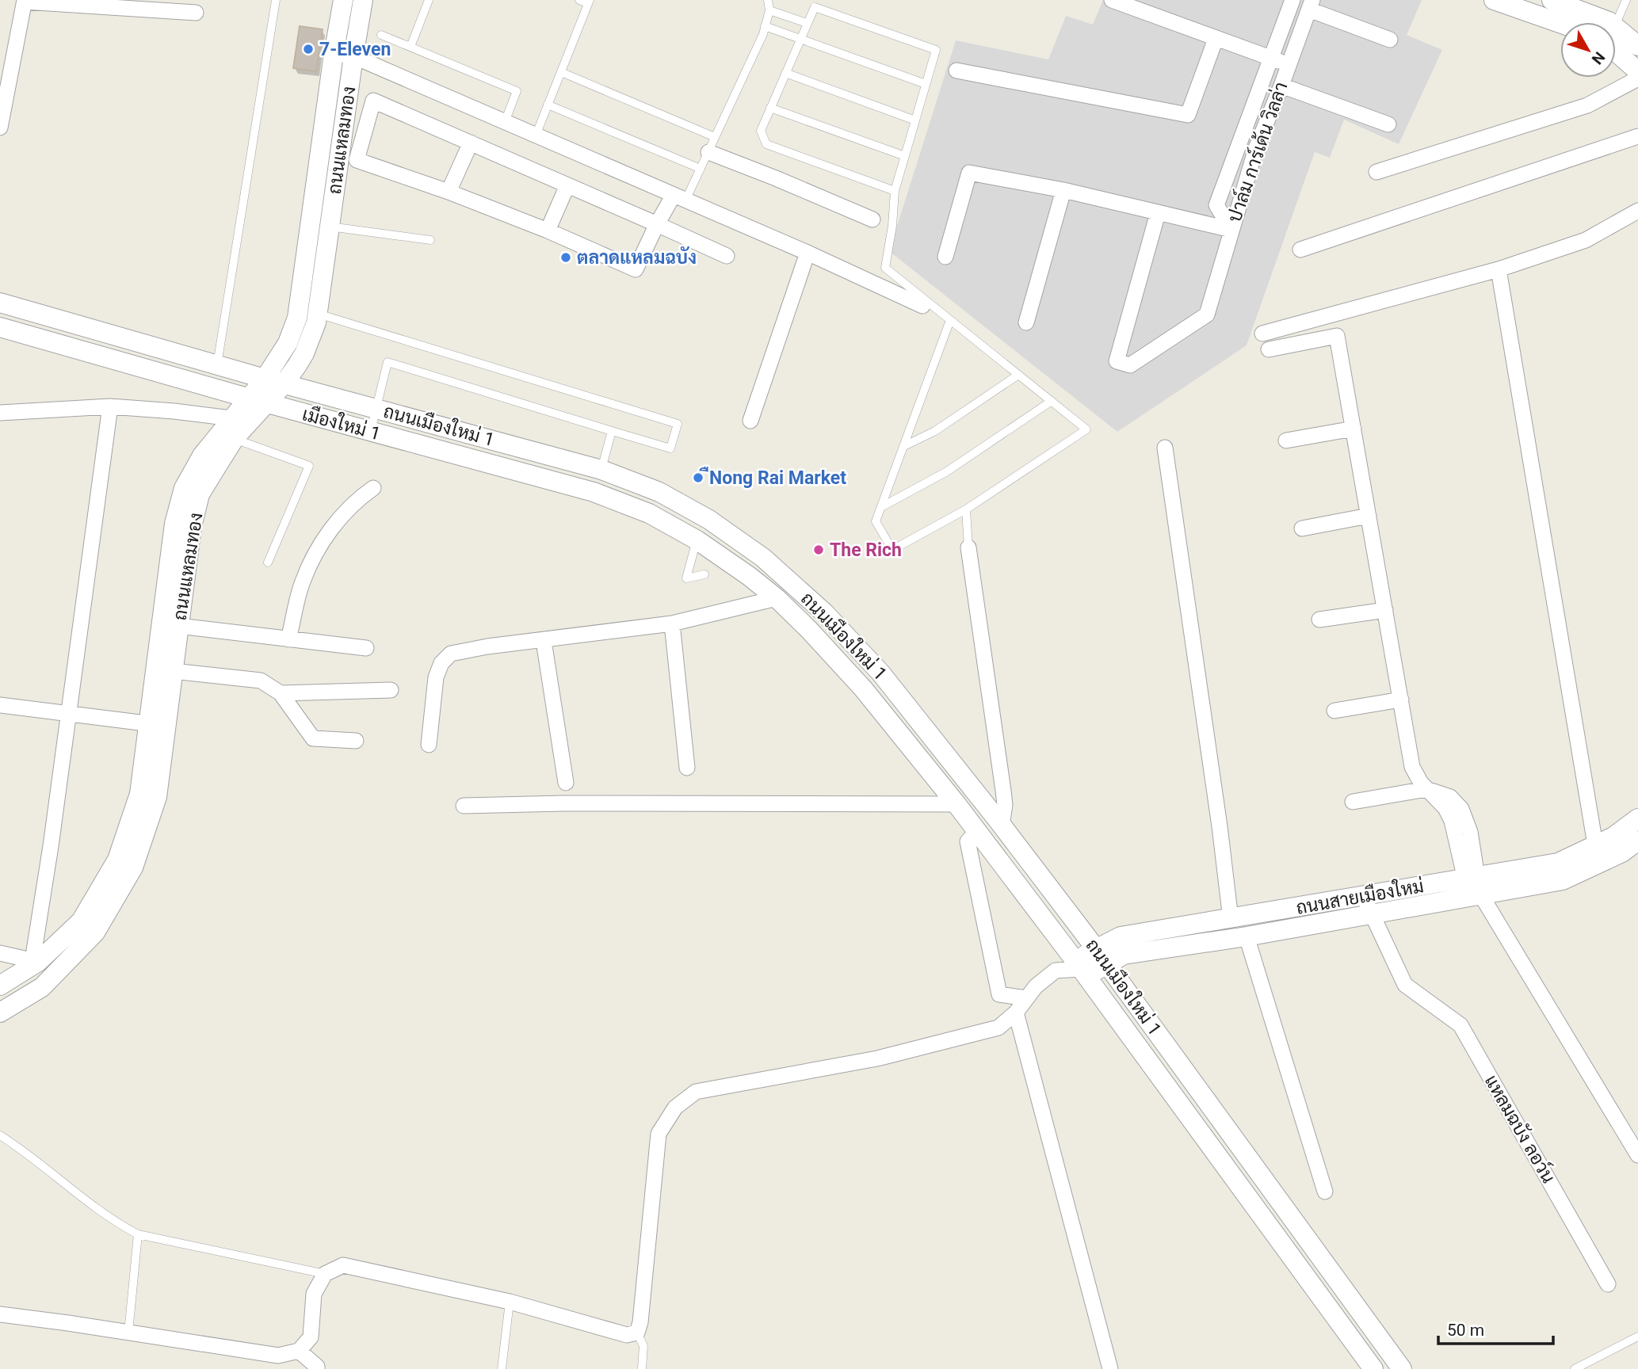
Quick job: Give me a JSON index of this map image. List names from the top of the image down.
{
  "streets": {
    "street": [
      "ถนนแหลมทอง",
      "ปาล์ม การ์เด้น วิลล่า",
      "เมืองใหม่ 1",
      "ถนนเมืองใหม่ 1",
      "ถนนสายเมืองใหม่",
      "แหลมฉบัง ลอว์น"
    ]
  },
  "crossings": [
    ["ถนนแหลมทอง", "เมืองใหม่ 1"],
    ["ถนนแหลมทอง", "ถนนเมืองใหม่ 1"],
    ["เมืองใหม่ 1", "ถนนเมืองใหม่ 1"],
    ["ถนนเมืองใหม่ 1", "ถนนสายเมืองใหม่"],
    ["ถนนสายเมืองใหม่", "แหลมฉบัง ลอว์น"]
  ],
  "places": [
    "7-Eleven",
    "ตลาดแหลมฉบัง",
    "ืNong Rai Market",
    "The Rich"
  ],
  "scale_bar": "50 m",
  "north": "bottom right"
}
